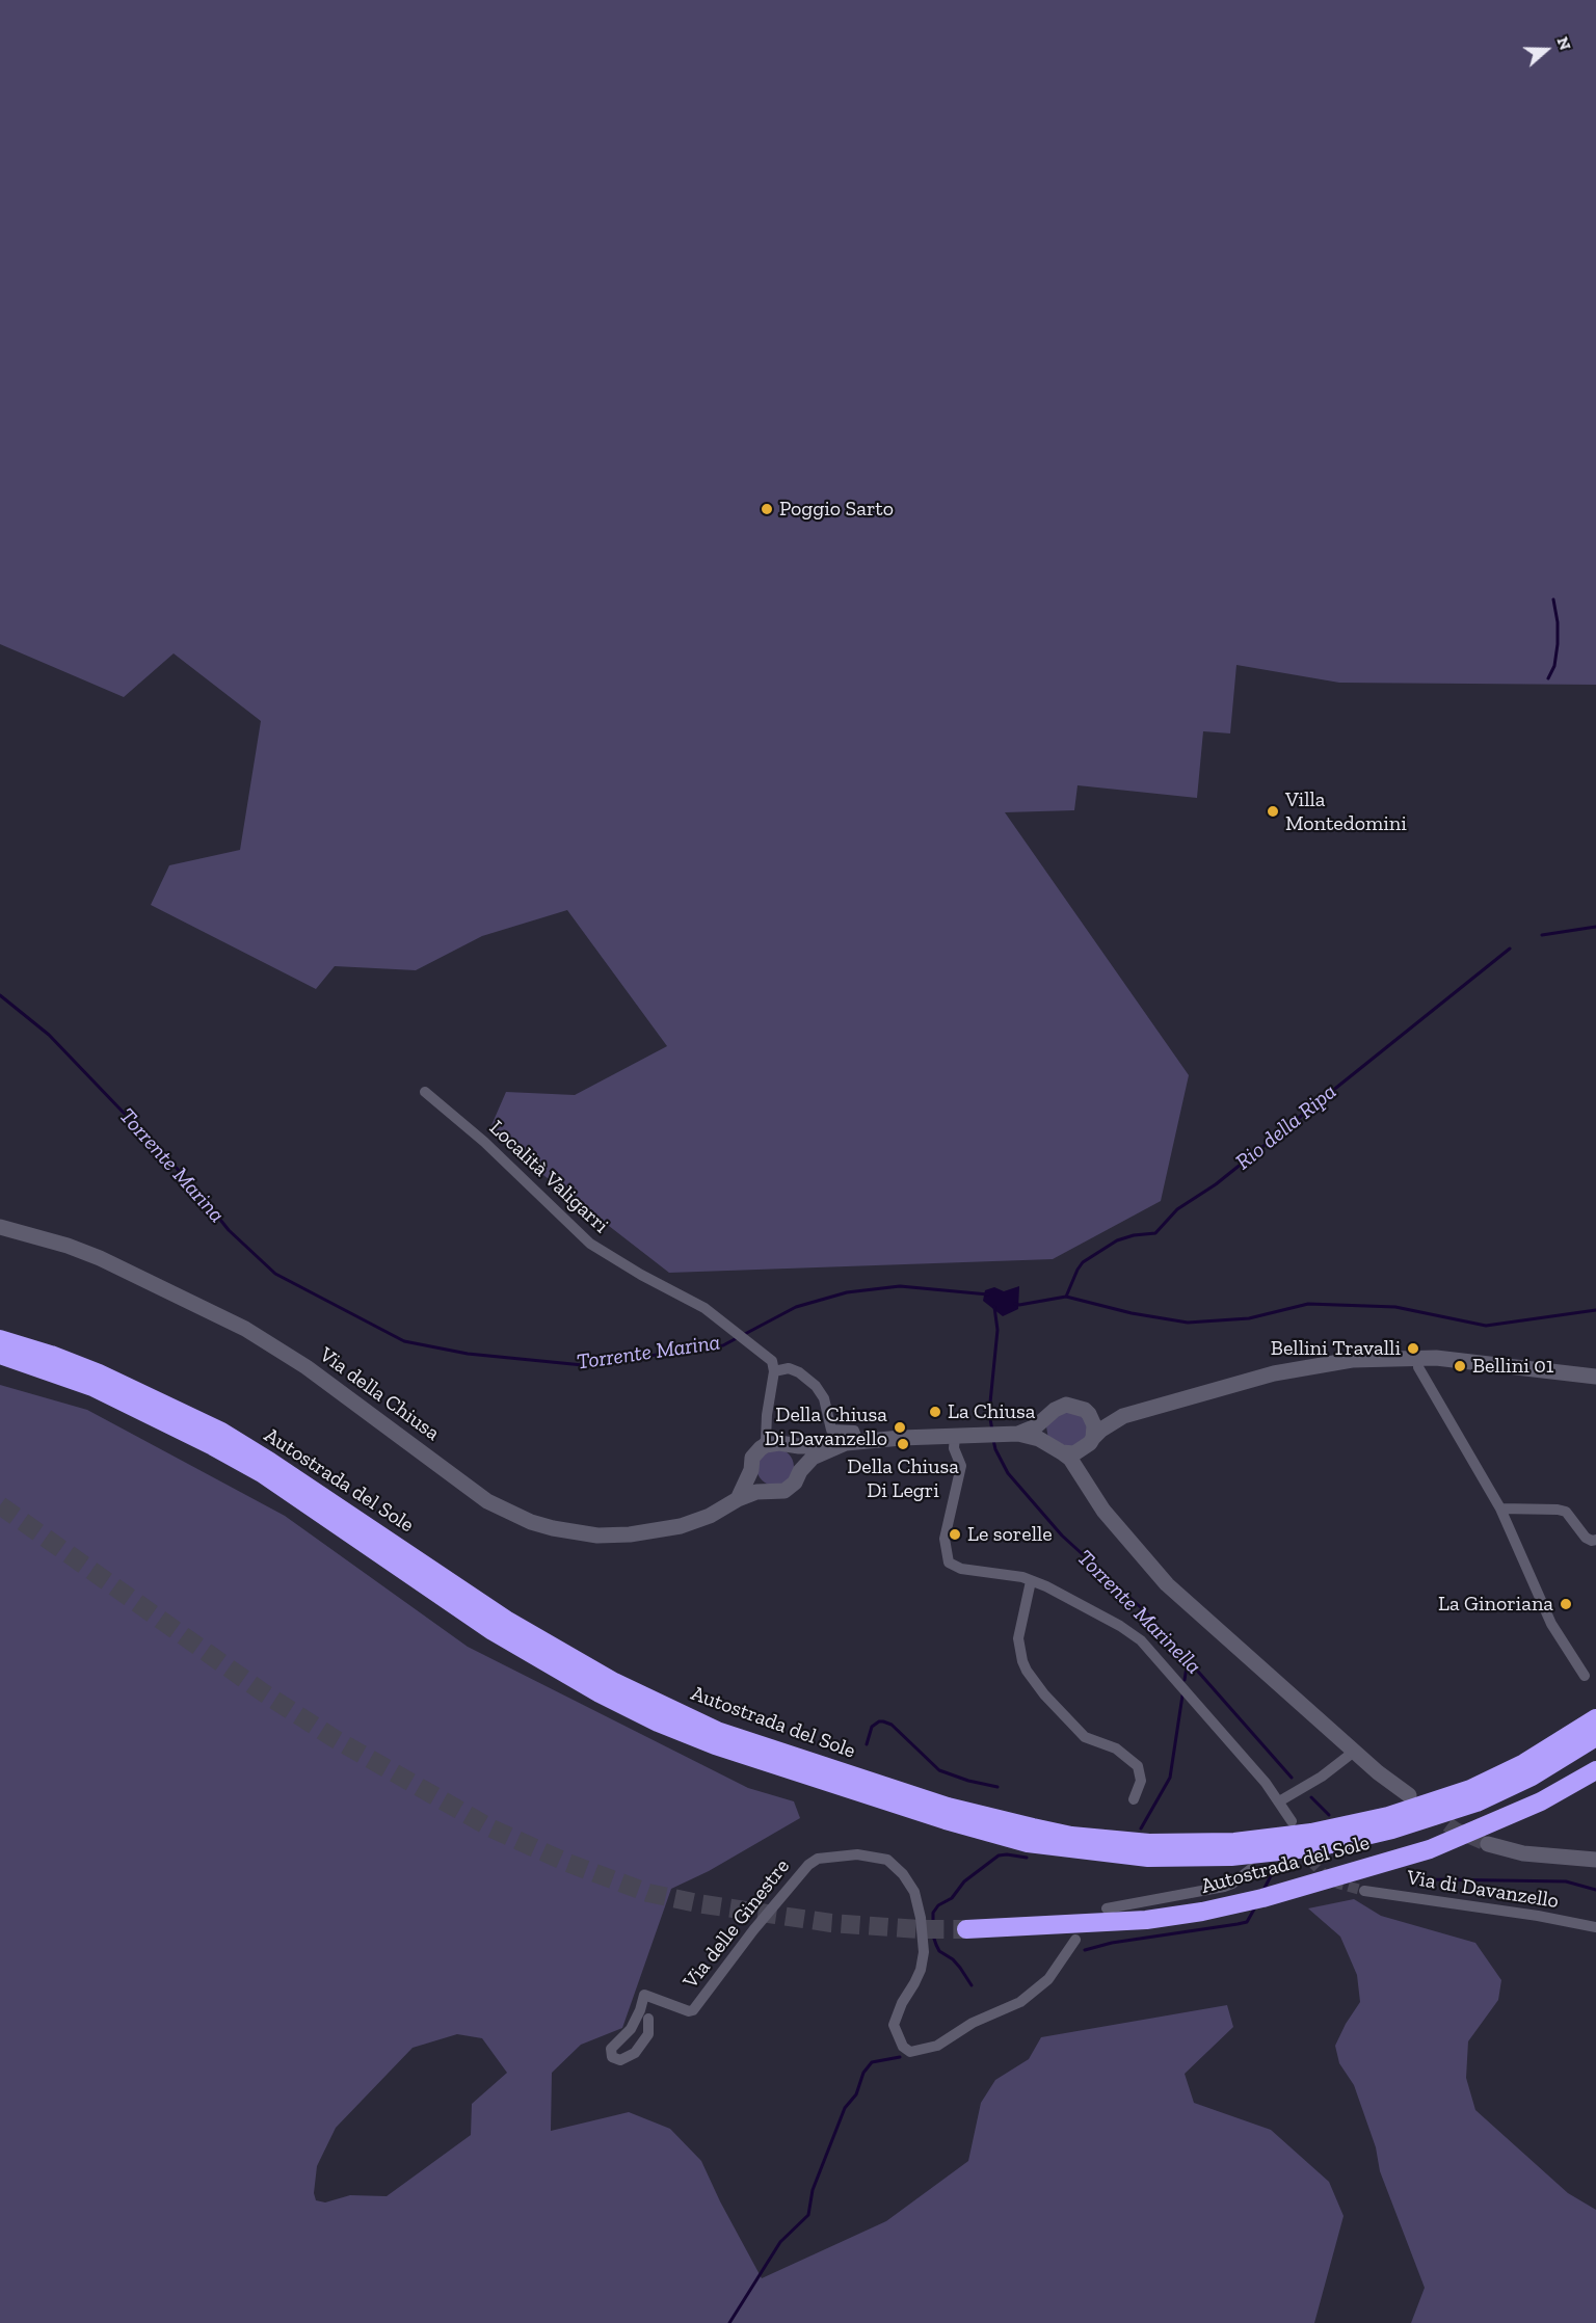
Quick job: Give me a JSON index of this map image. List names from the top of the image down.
{
  "streets": {
    "highway": ["Autostrada del Sole"],
    "main road": ["Via della Chiusa"],
    "street": ["Località Valigarri", "Via di Davanzello", "Via delle Ginestre"]
  },
  "crossings": [
    ["Località Valigarri", "Via della Chiusa"]
  ],
  "water": ["Rio della Ripa", "Torrente Marina", "Torrente Marinella"],
  "places": [
    "Poggio Sarto",
    "Villa Montedomini",
    "Bellini Travalli",
    "Bellini 01",
    "La Chiusa",
    "Della Chiusa Di Davanzello",
    "Della Chiusa Di Legri",
    "Le sorelle",
    "La Ginoriana"
  ],
  "north": "right"
}
